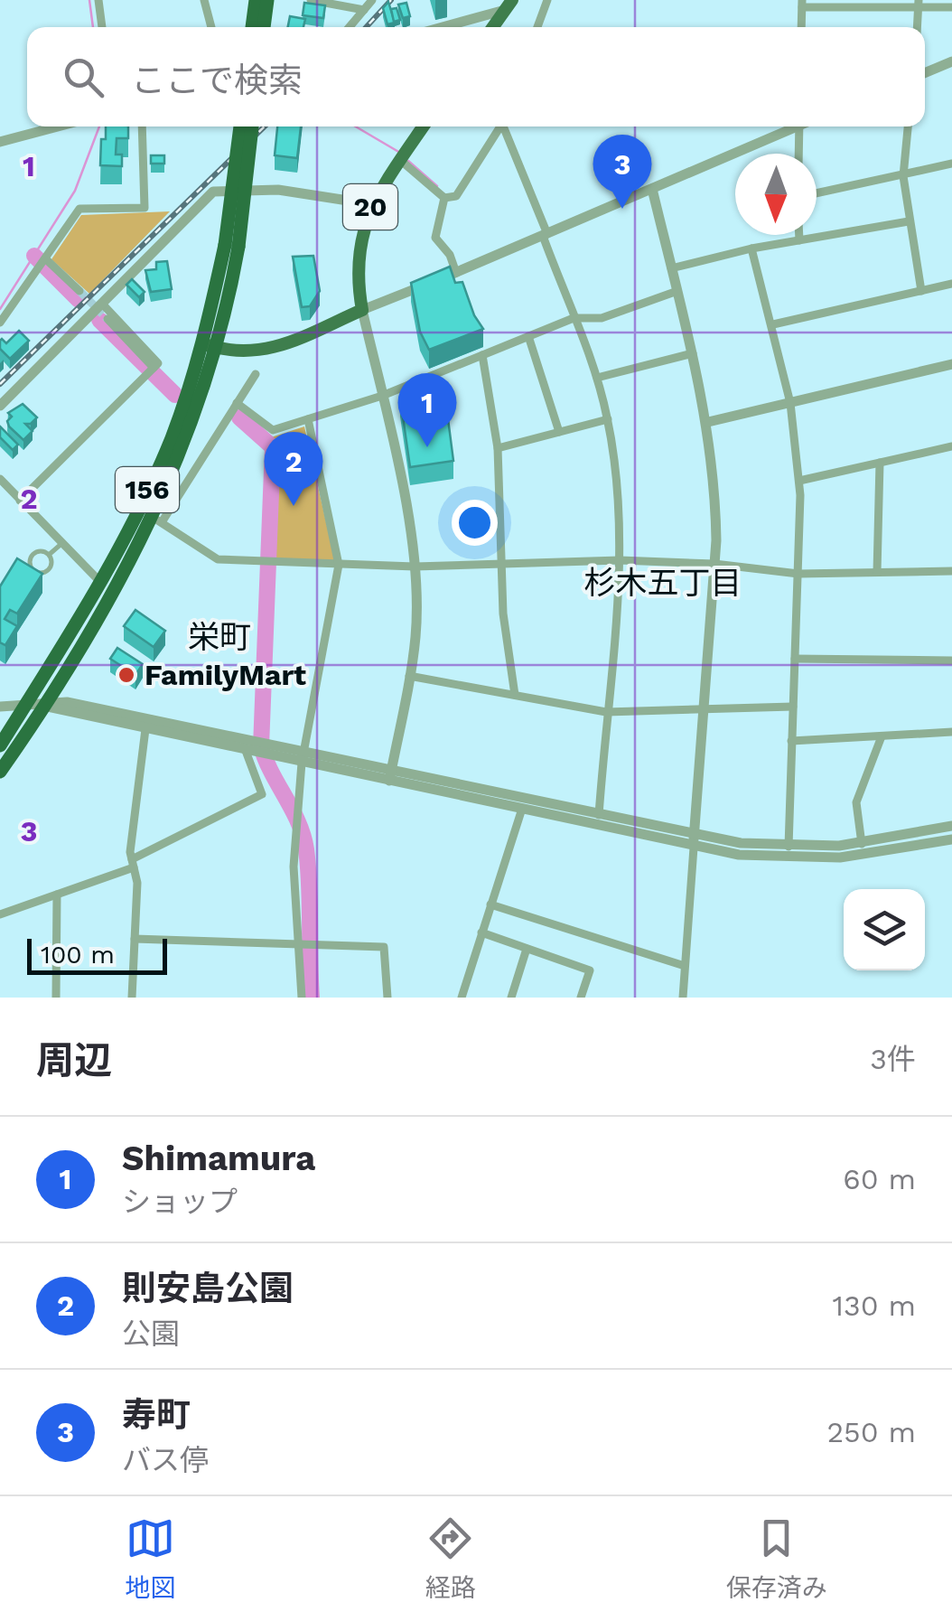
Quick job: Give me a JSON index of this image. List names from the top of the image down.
{
  "streets": {
    "highway": ["156"],
    "main road": ["20"]
  },
  "districts": ["杉木五丁目", "栄町"],
  "places": ["FamilyMart"],
  "scale_bar": "100 m",
  "north": "bottom",
  "page": {
    "search": "ここで検索",
    "pins": ["3", "1", "2"],
    "scale": "100 m",
    "heading": ["周辺", "3件"],
    "list": [
      {
        "mark": "1",
        "name": "Shimamura",
        "note": "ショップ",
        "value": "60 m"
      },
      {
        "mark": "2",
        "name": "則安島公園",
        "note": "公園",
        "value": "130 m"
      },
      {
        "mark": "3",
        "name": "寿町",
        "note": "バス停",
        "value": "250 m"
      }
    ],
    "nav": ["地図", "経路", "保存済み"]
  },
  "grid": {
    "rows": ["1", "2", "3"]
  }
}
